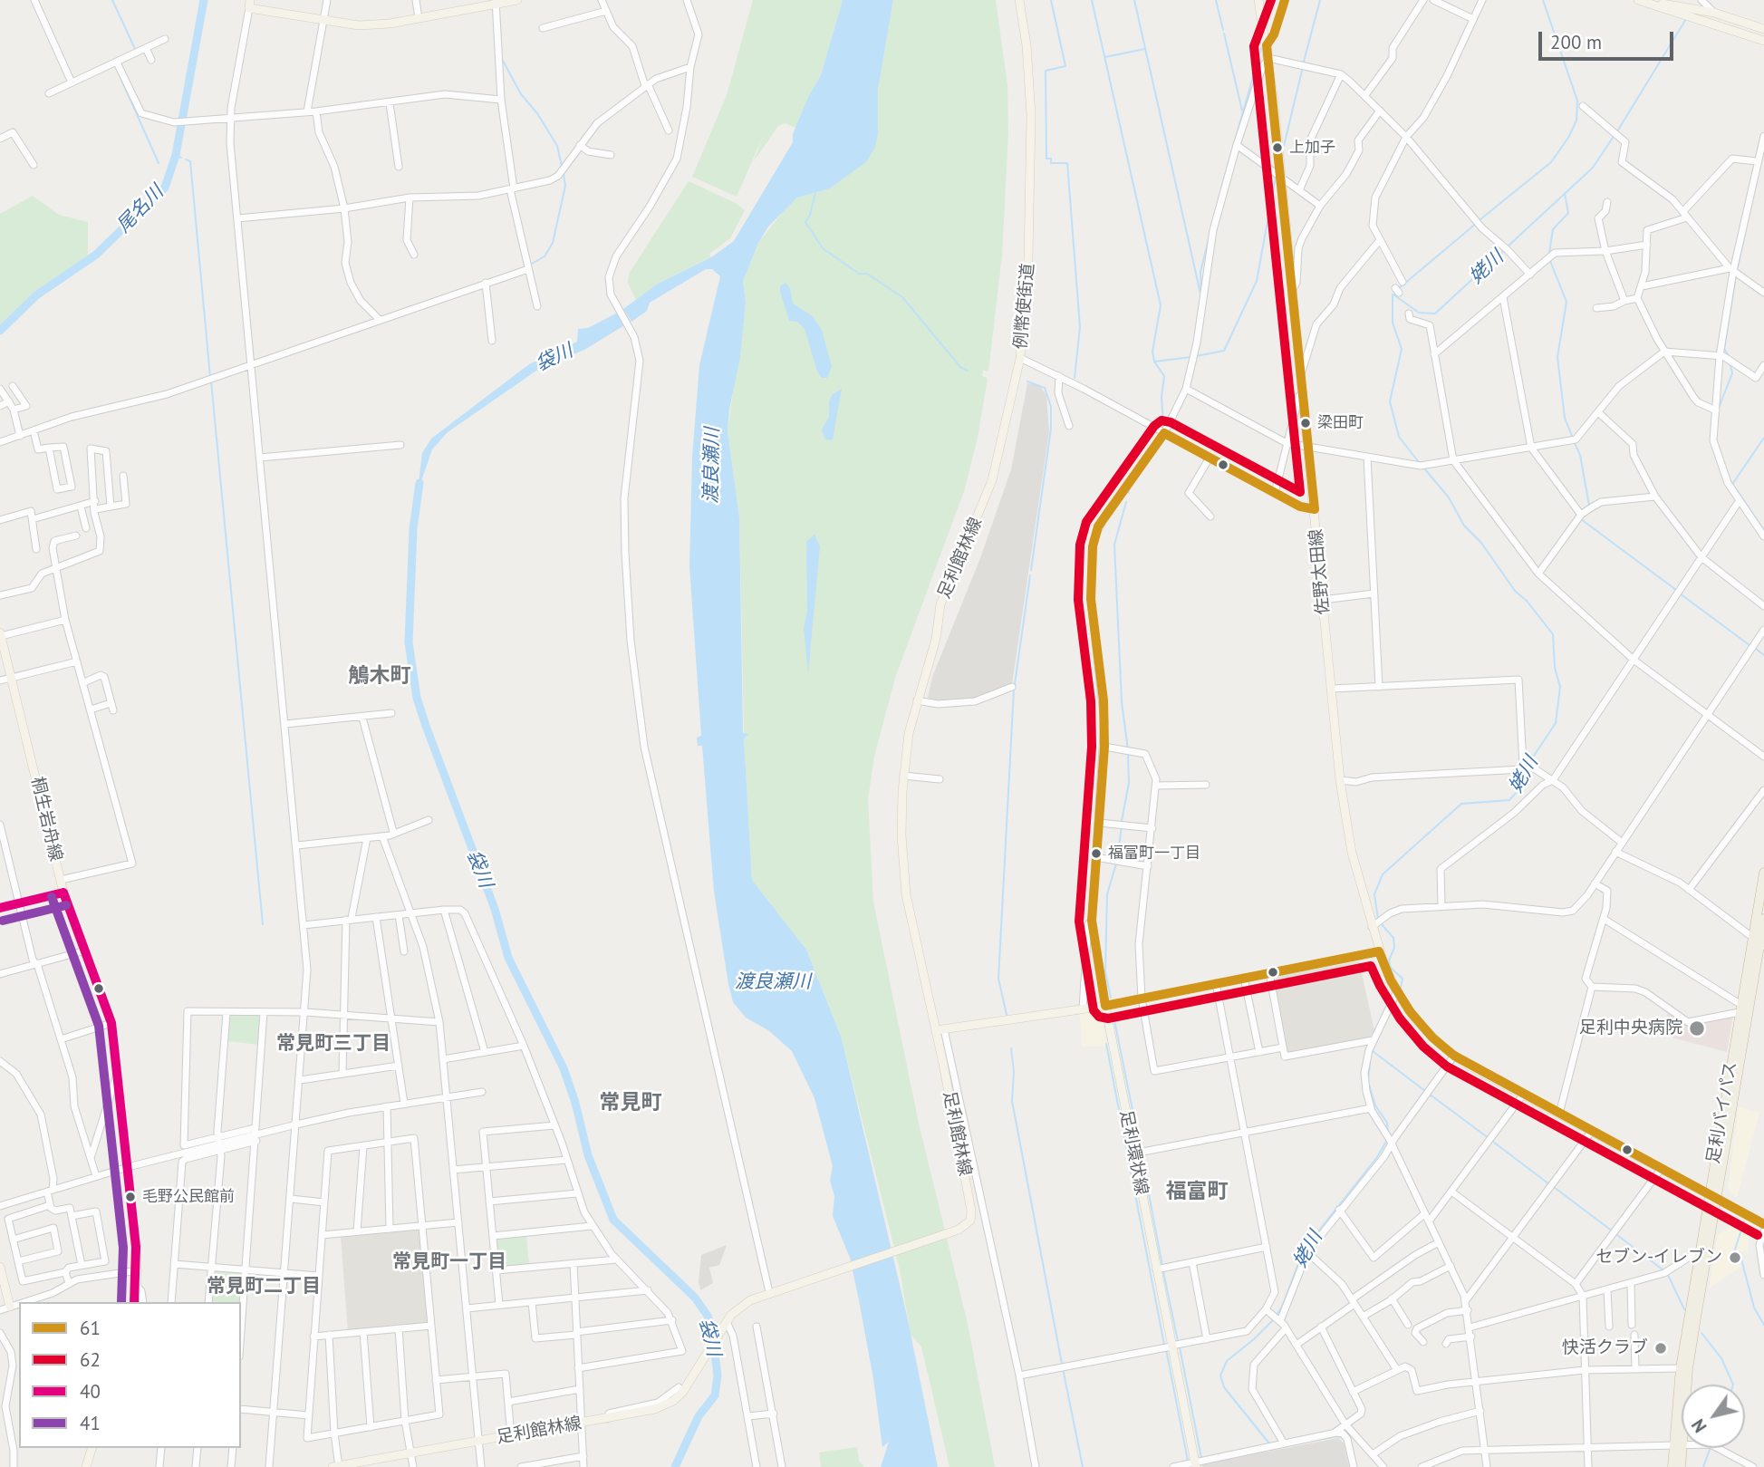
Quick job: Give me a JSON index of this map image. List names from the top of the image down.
{
  "streets": {
    "highway": ["足利バイパス"],
    "main road": [
      "例幣使街道",
      "足利館林線",
      "佐野太田線",
      "桐生岩舟線",
      "足利環状線"
    ]
  },
  "crossings": [
    ["例幣使街道", "足利館林線"],
    ["例幣使街道", "佐野太田線"]
  ],
  "districts": [
    "鵤木町",
    "常見町三丁目",
    "常見町",
    "福富町",
    "常見町一丁目",
    "常見町二丁目"
  ],
  "water": [
    "尾名川",
    "姥川",
    "袋川",
    "渡良瀬川"
  ],
  "places": [
    "上加子",
    "梁田町",
    "福富町一丁目",
    "足利中央病院",
    "毛野公民館前",
    "セブン-イレブン",
    "快活クラブ"
  ],
  "lines": [
    "transit line 61",
    "transit line 62",
    "transit line 40",
    "transit line 41"
  ],
  "legend": [
    "61",
    "62",
    "40",
    "41"
  ],
  "scale_bar": "200 m",
  "north": "bottom left"
}
